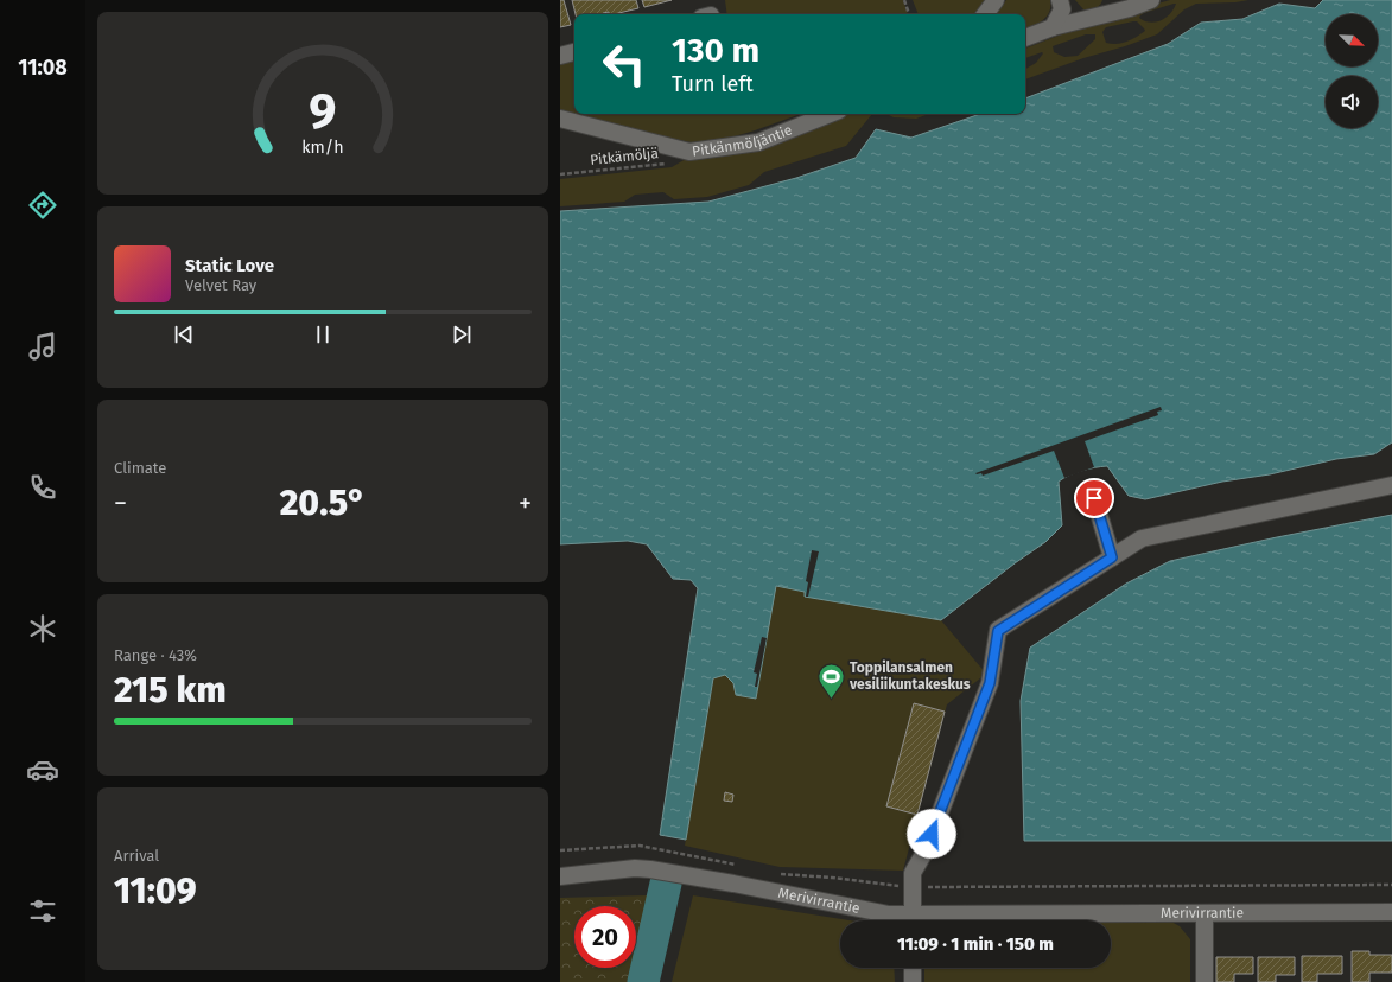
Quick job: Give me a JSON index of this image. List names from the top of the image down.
{
  "streets": {
    "street": ["Pitkänmöljäntie", "Merivirrantie"],
    "path": ["Pitkämöljä"]
  },
  "crossings": [
    ["Pitkänmöljäntie", "Pitkämöljä"]
  ],
  "places": {
    "sports": ["Toppilansalmen vesiliikuntakeskus"]
  },
  "north": "bottom right",
  "page": {
    "tabs": "11:08",
    "turn": ["130 m", "Turn left"],
    "song": ["Static Love", "Velvet Ray"],
    "tile": [
      "Climate",
      ["Range · 43%", "215 km"],
      ["Arrival", "11:09"]
    ],
    "heat": ["−", "20.5°", "+"],
    "limit": "20",
    "trip": "11:09 · 1 min · 150 m",
    "gauge": ["9", "km/h"]
  }
}
